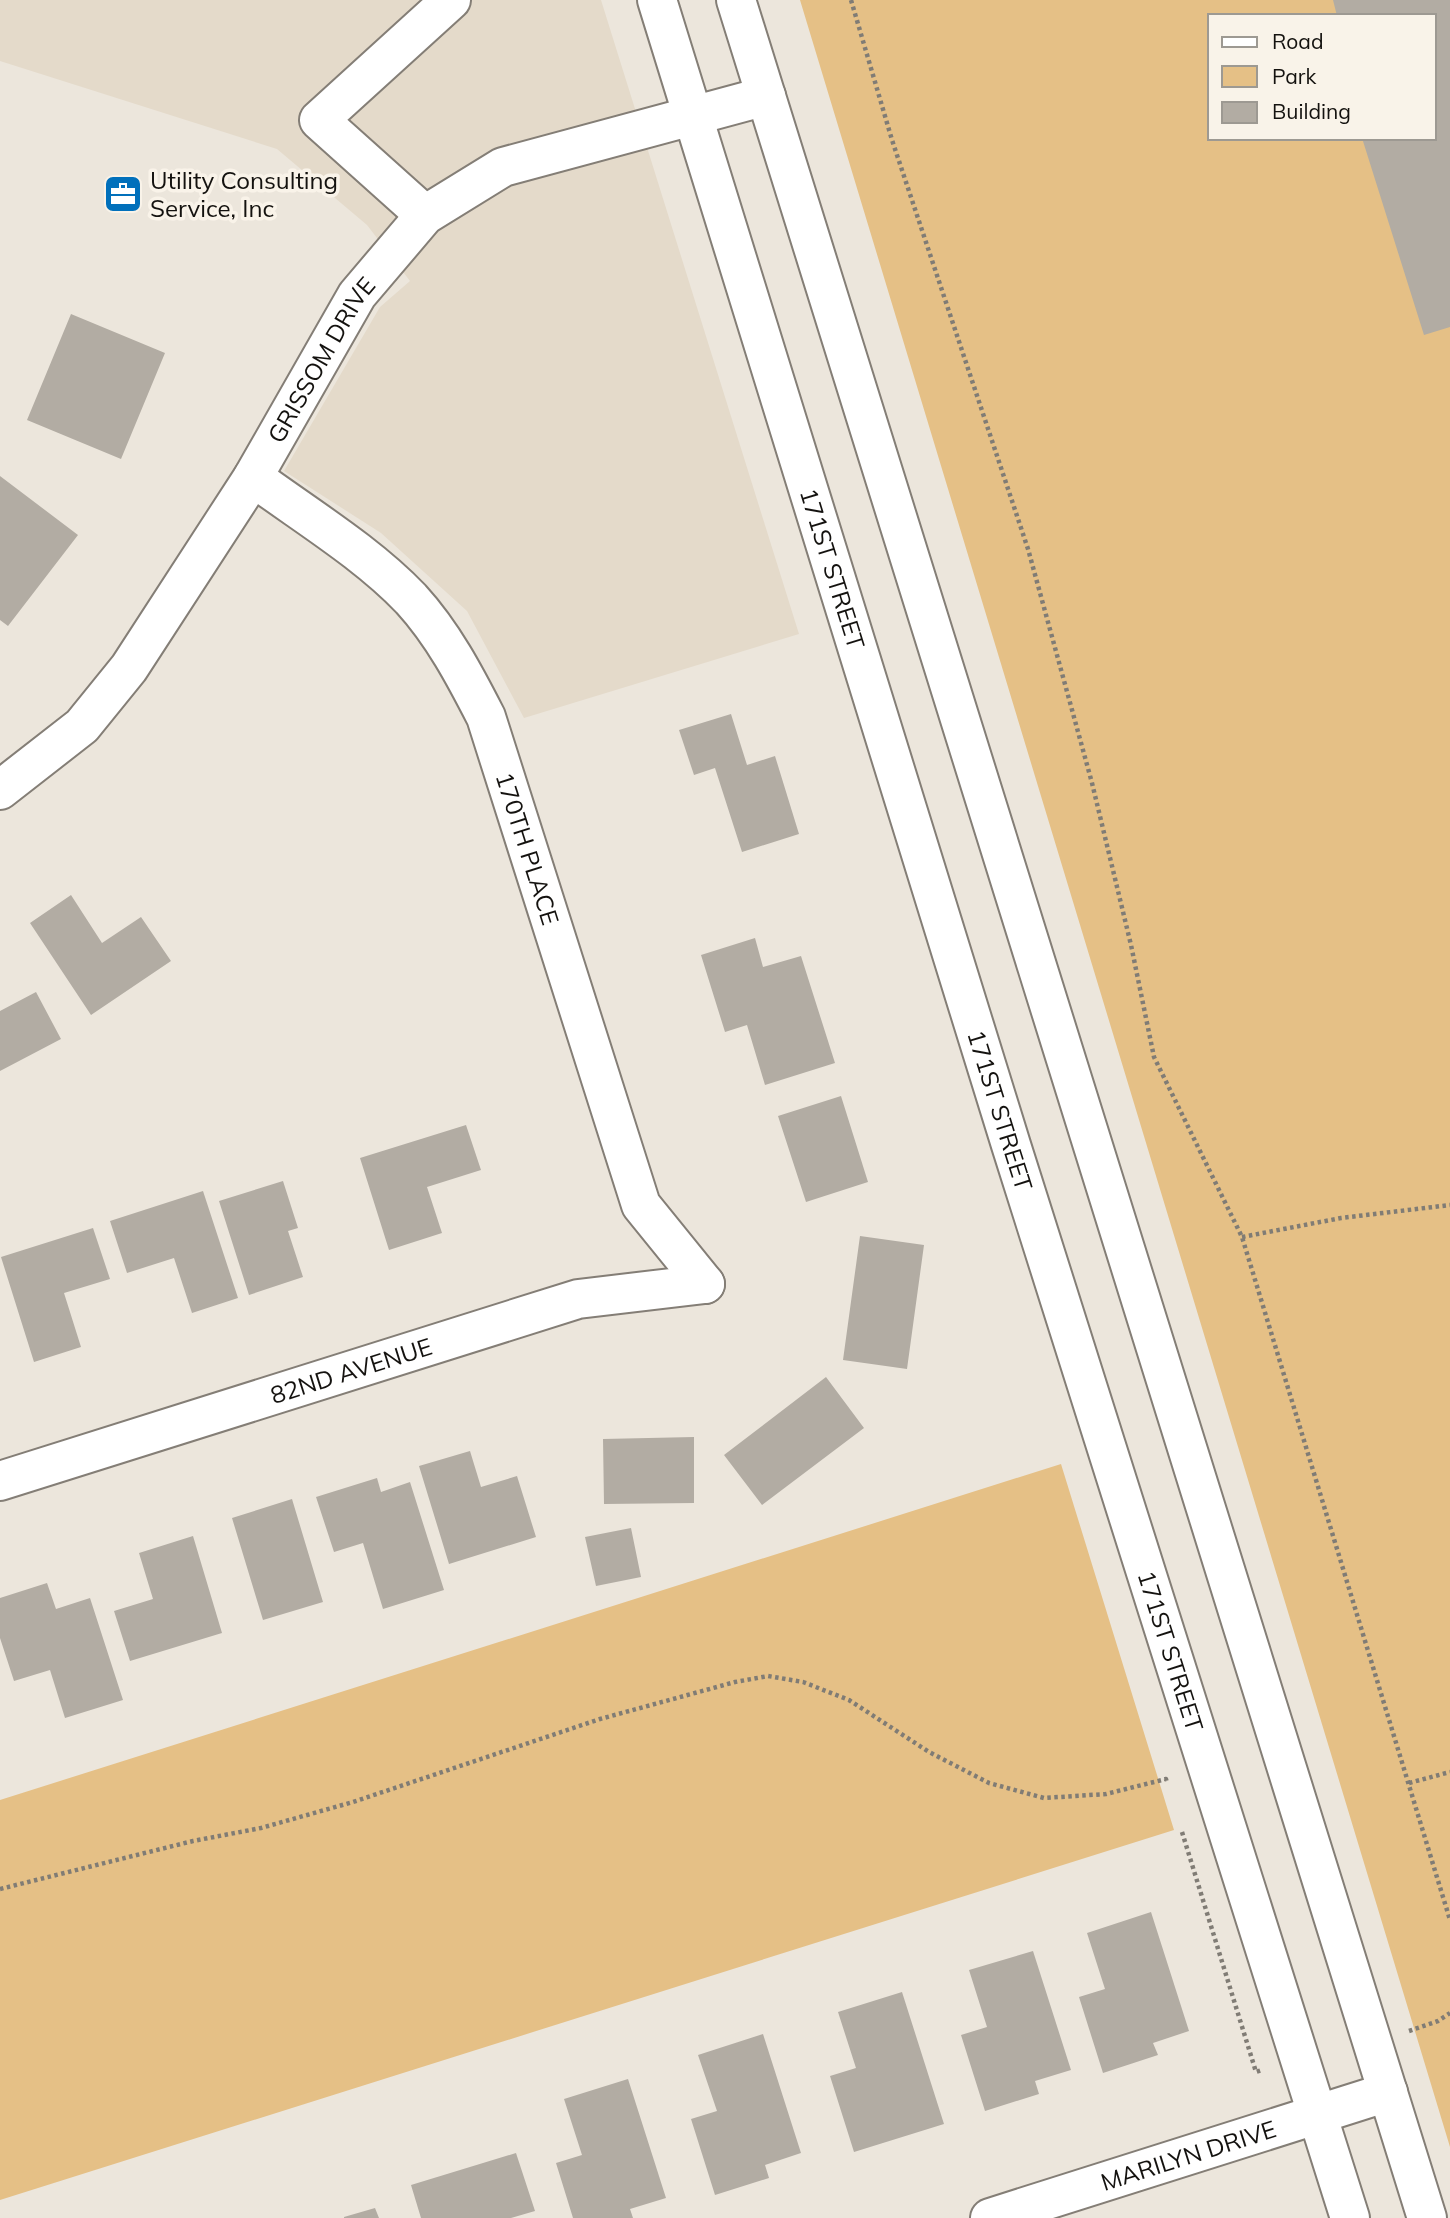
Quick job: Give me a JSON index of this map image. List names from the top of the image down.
{
  "streets": {
    "street": [
      "GRISSOM DRIVE",
      "171ST STREET",
      "170TH PLACE",
      "82ND AVENUE",
      "MARILYN DRIVE"
    ]
  },
  "crossings": [
    ["GRISSOM DRIVE", "171ST STREET"],
    ["GRISSOM DRIVE", "170TH PLACE"],
    ["171ST STREET", "MARILYN DRIVE"],
    ["170TH PLACE", "82ND AVENUE"]
  ],
  "places": {
    "office": ["Utility Consulting Service, Inc"]
  },
  "legend": ["Road", "Park", "Building"]
}
